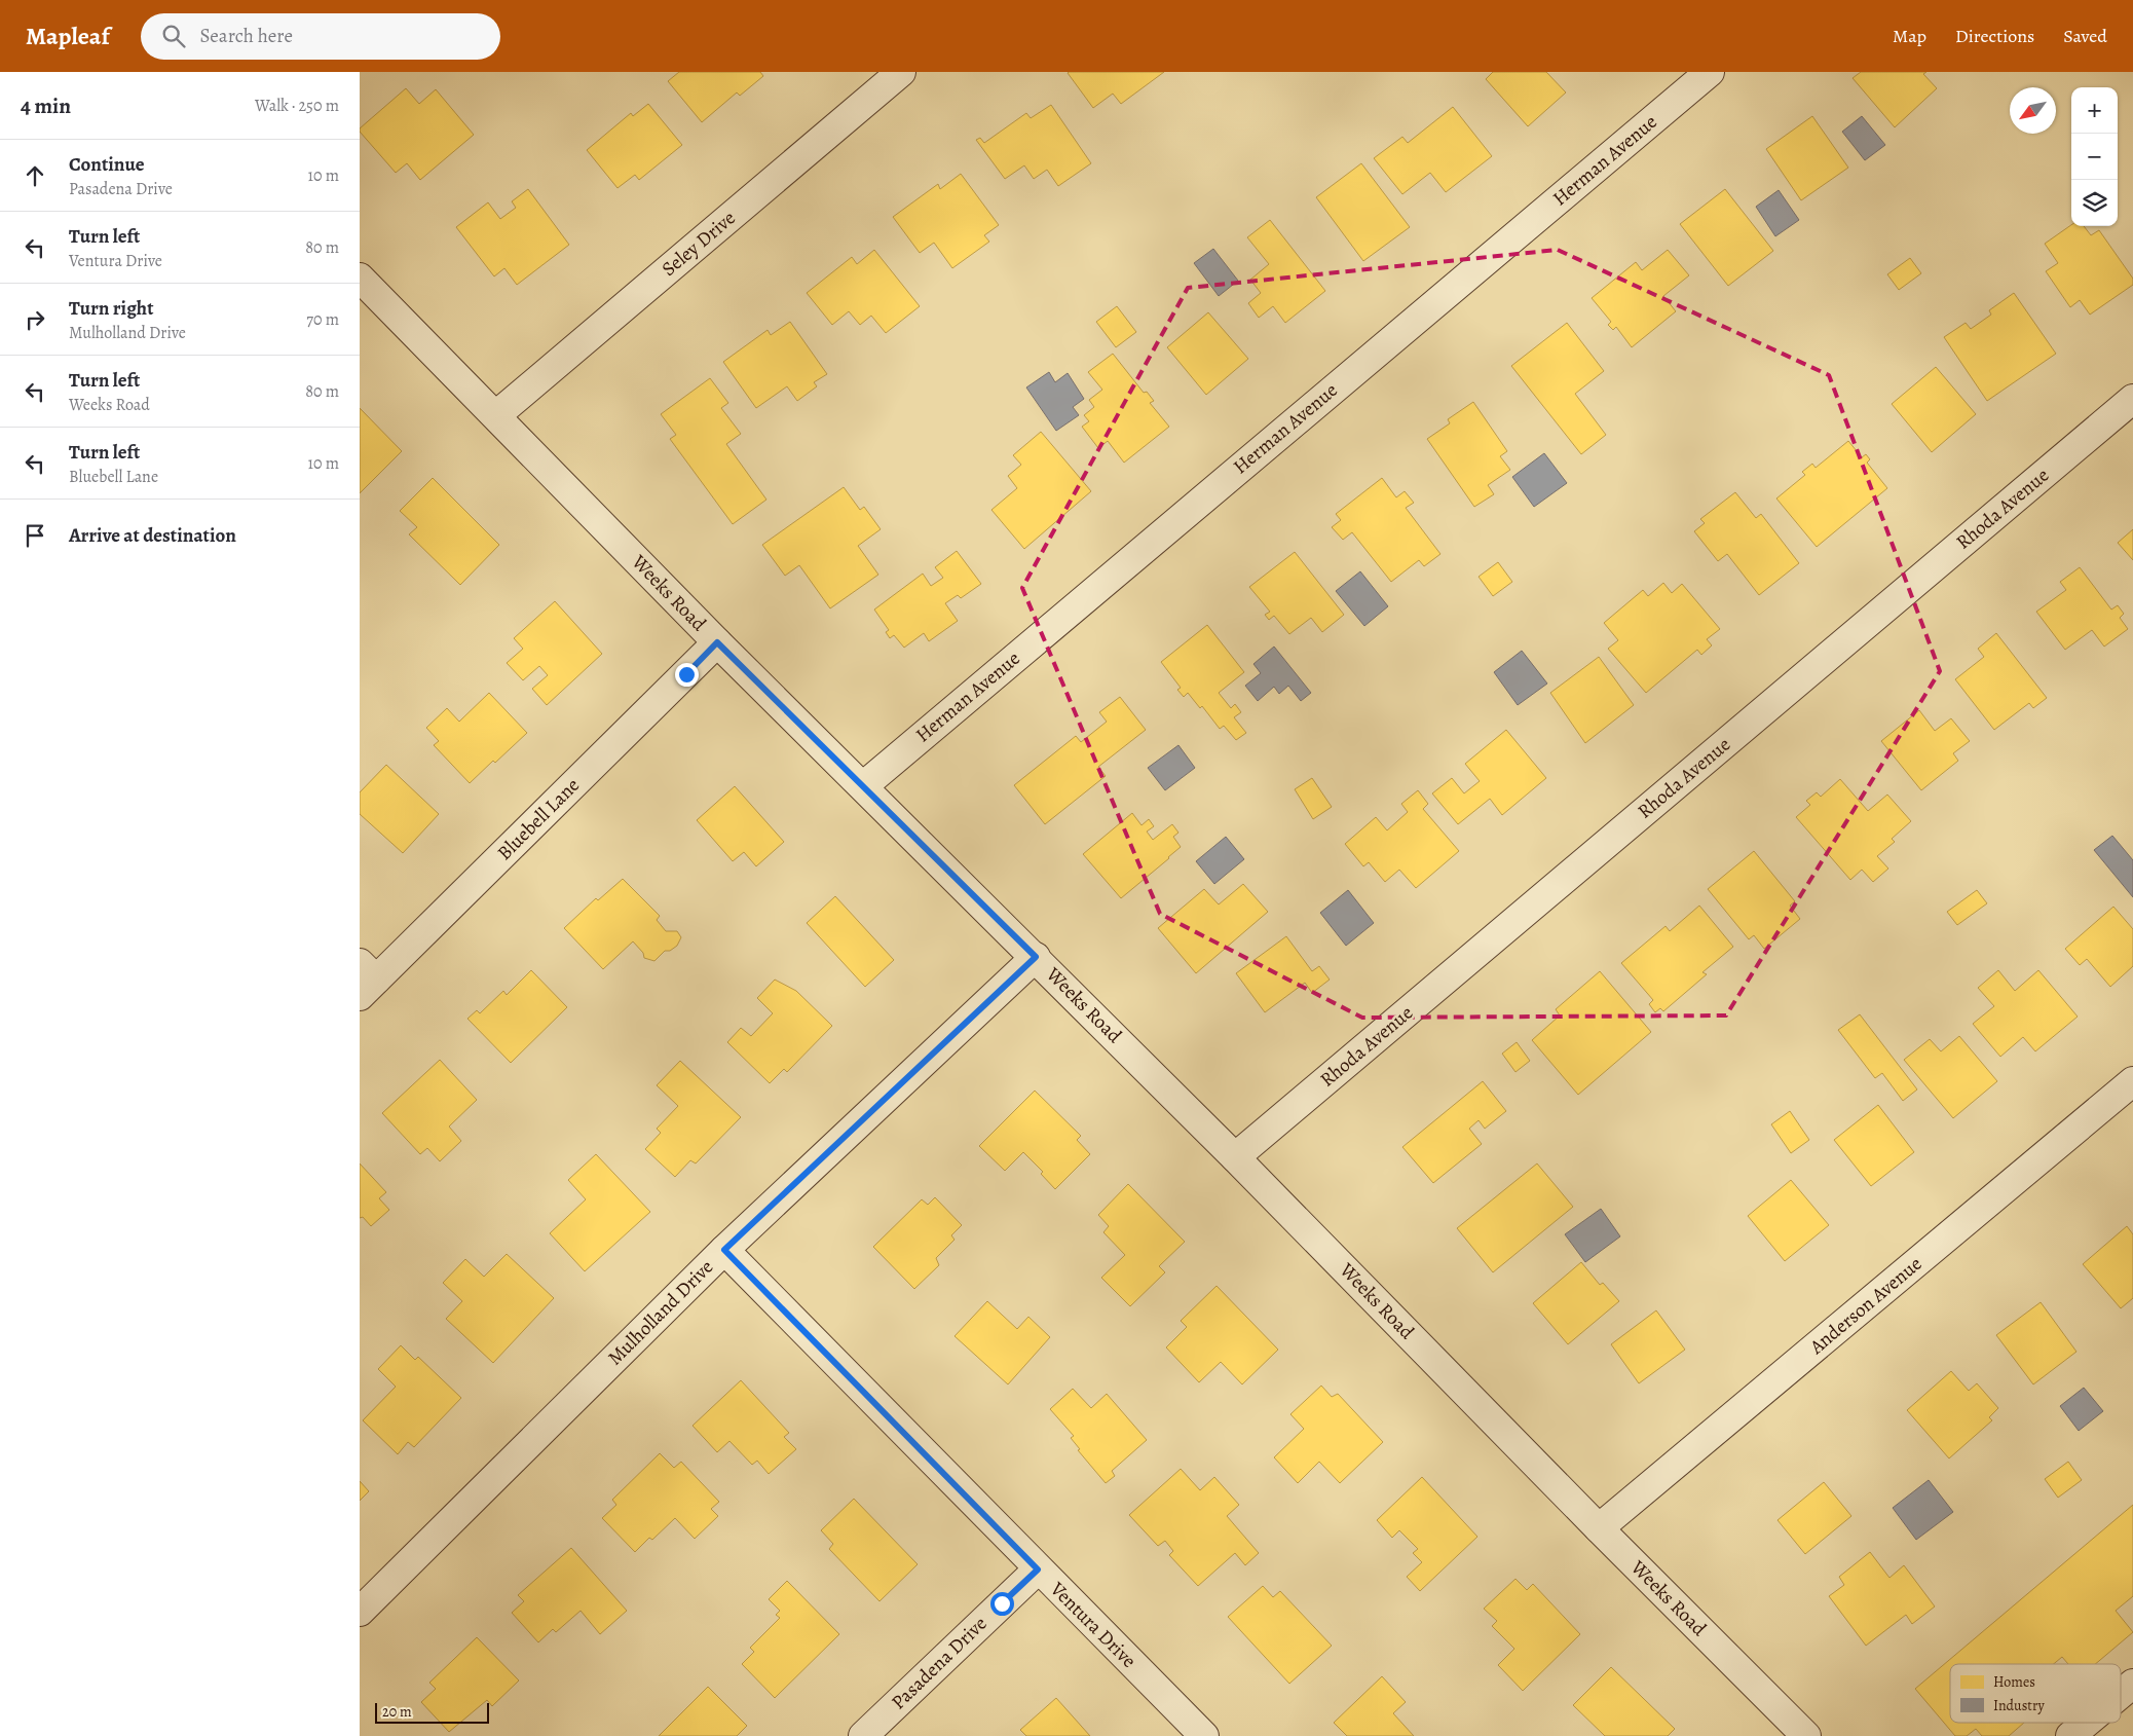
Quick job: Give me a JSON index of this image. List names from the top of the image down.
{
  "streets": {
    "street": [
      "Herman Avenue",
      "Seley Drive",
      "Rhoda Avenue",
      "Weeks Road",
      "Bluebell Lane",
      "Anderson Avenue",
      "Mulholland Drive",
      "Ventura Drive",
      "Pasadena Drive"
    ]
  },
  "crossings": [
    ["Herman Avenue", "Weeks Road"],
    ["Seley Drive", "Weeks Road"],
    ["Rhoda Avenue", "Weeks Road"],
    ["Weeks Road", "Bluebell Lane"],
    ["Weeks Road", "Anderson Avenue"],
    ["Weeks Road", "Mulholland Drive"],
    ["Mulholland Drive", "Ventura Drive"],
    ["Ventura Drive", "Pasadena Drive"]
  ],
  "legend": ["Homes", "Industry"],
  "scale_bar": "20 m",
  "north": "bottom left",
  "page": {
    "header": "Mapleaf",
    "search": "Search here",
    "nav": ["Map", "Directions", "Saved"],
    "heading": ["4 min", "Walk · 250 m"],
    "map_buttons": ["+", "−"],
    "list": [
      ["Continue", "Pasadena Drive", "10 m"],
      ["Turn left", "Ventura Drive", "80 m"],
      ["Turn right", "Mulholland Drive", "70 m"],
      ["Turn left", "Weeks Road", "80 m"],
      ["Turn left", "Bluebell Lane", "10 m"],
      "Arrive at destination"
    ],
    "scale": "20 m"
  }
}
